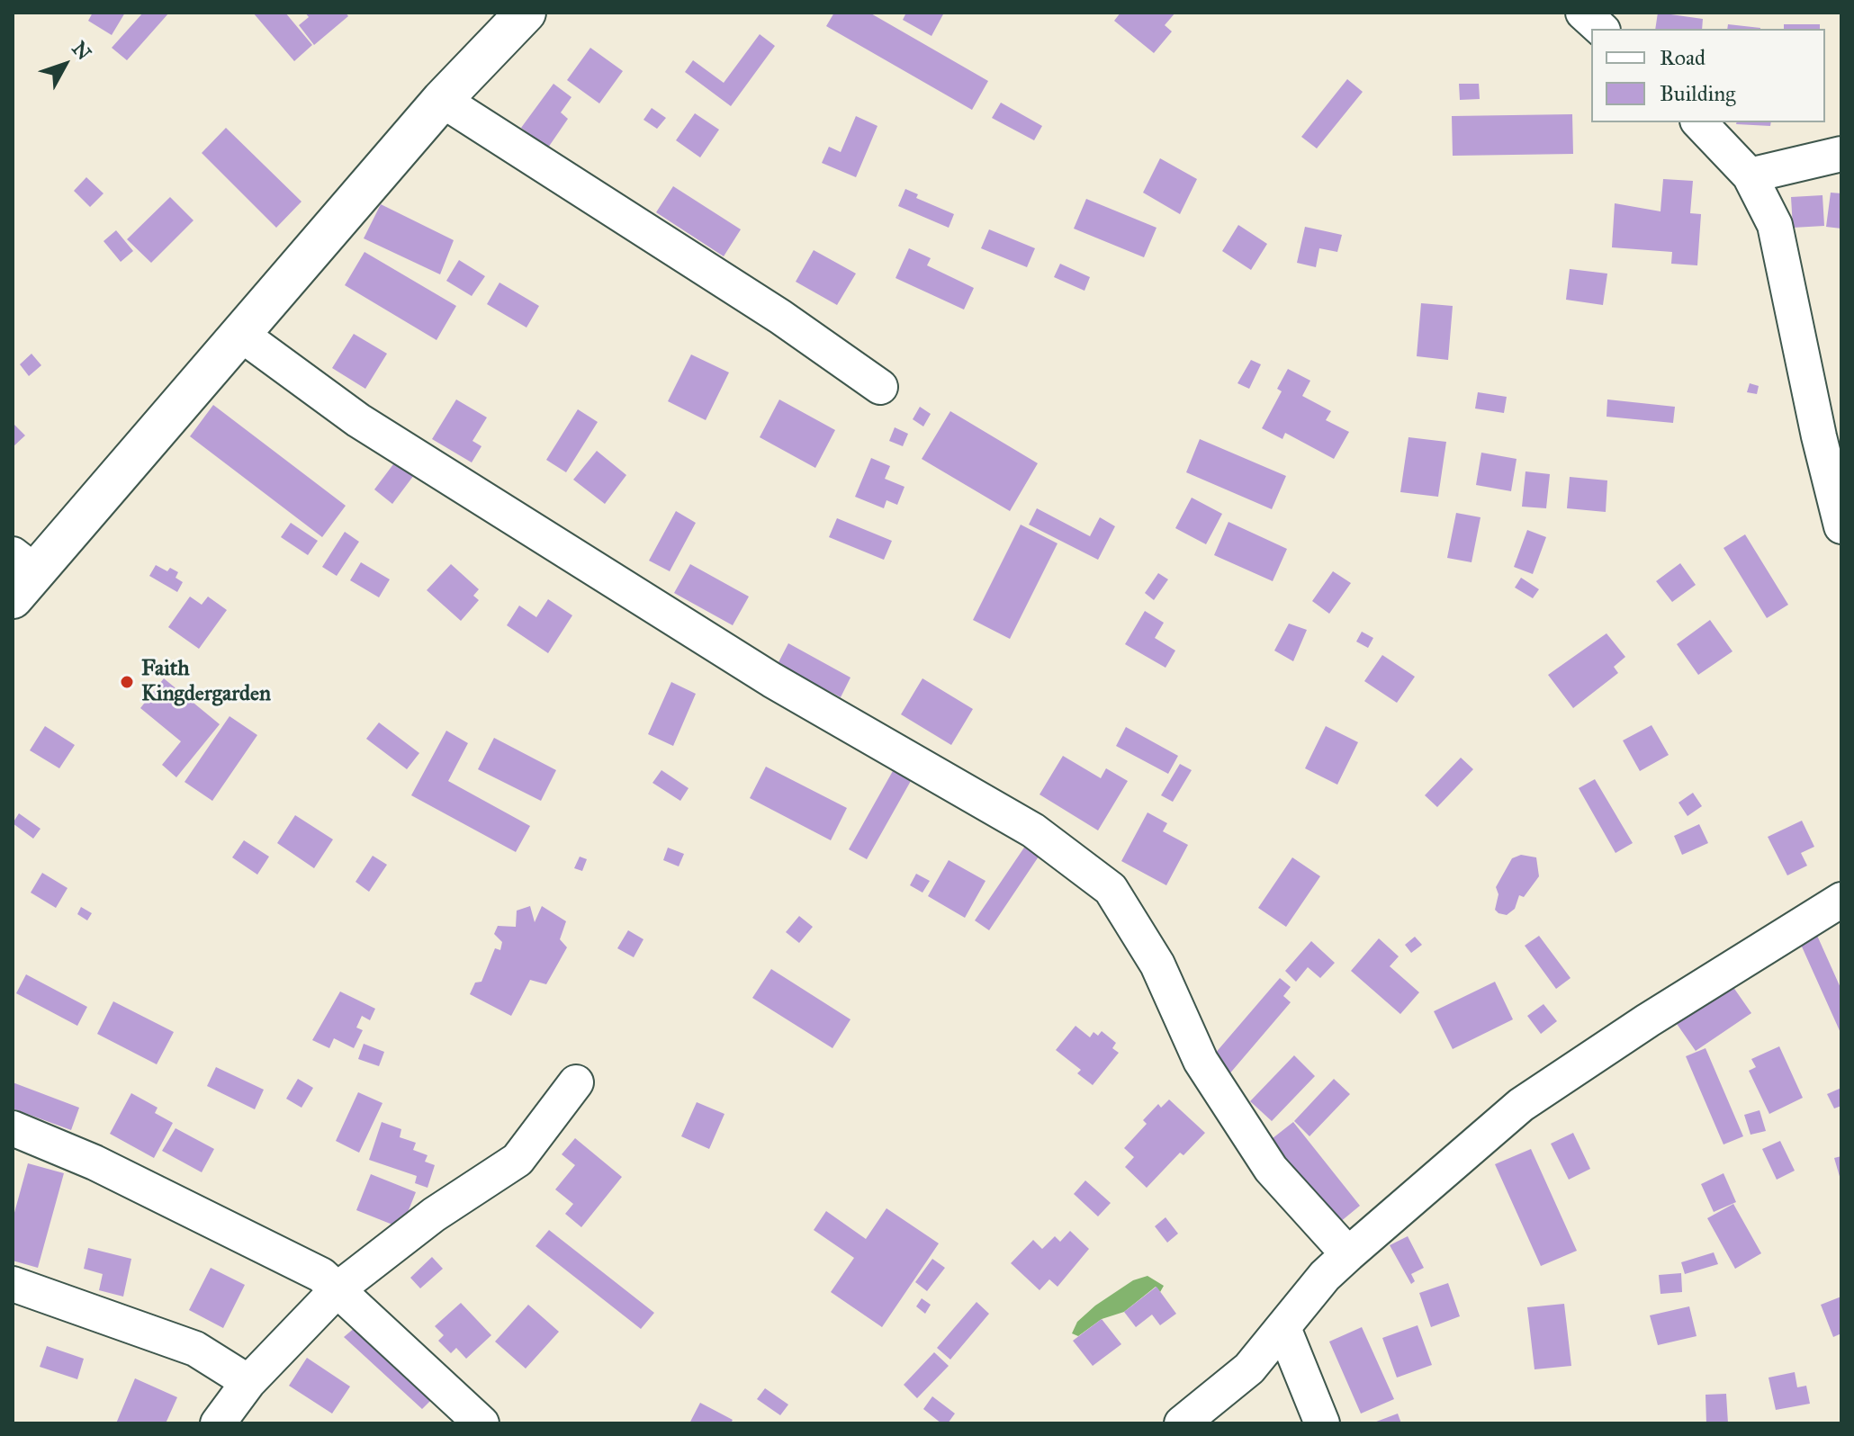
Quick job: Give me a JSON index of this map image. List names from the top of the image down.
{
  "places": ["Faith Kingdergarden"],
  "legend": ["Road", "Building"],
  "north": "top right"
}
